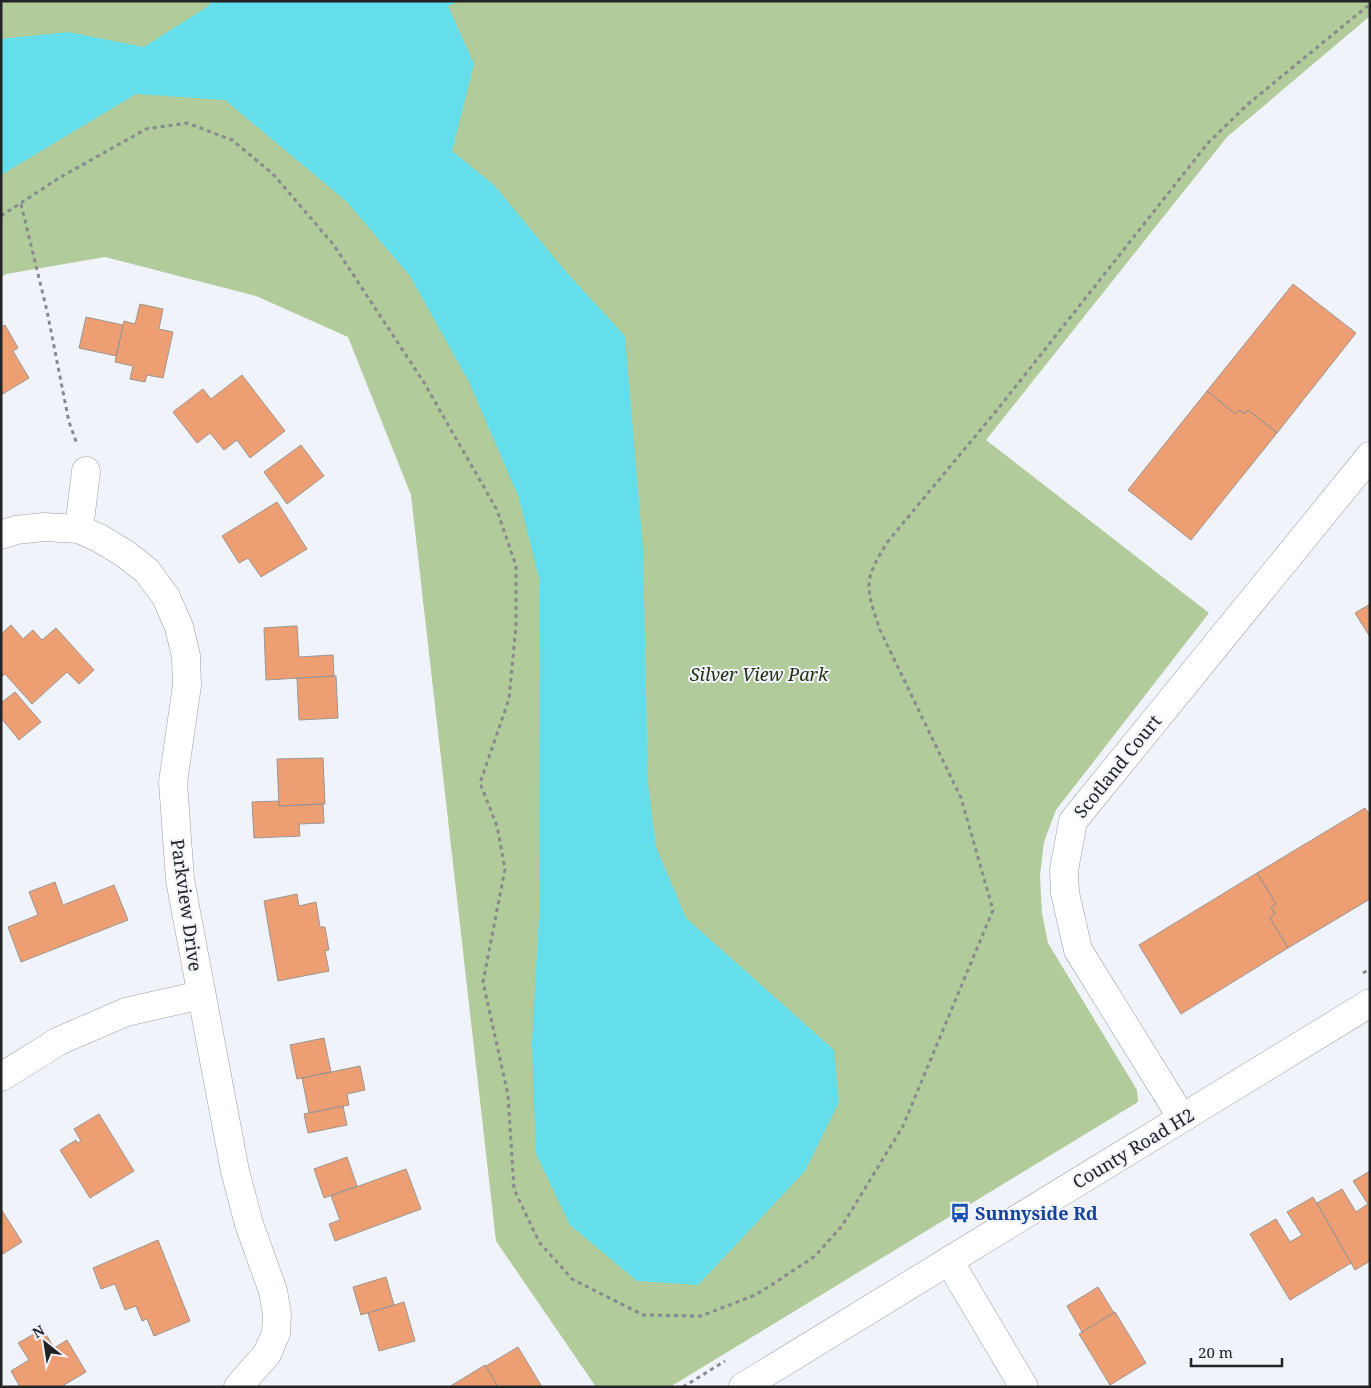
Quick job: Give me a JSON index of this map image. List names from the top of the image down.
{
  "streets": {
    "street": ["Scotland Court", "Parkview Drive", "County Road H2"]
  },
  "crossings": [
    ["Scotland Court", "County Road H2"]
  ],
  "parks": ["Silver View Park"],
  "places": {
    "bus stop": ["Sunnyside Rd"]
  },
  "scale_bar": "20 m",
  "north": "top left"
}
